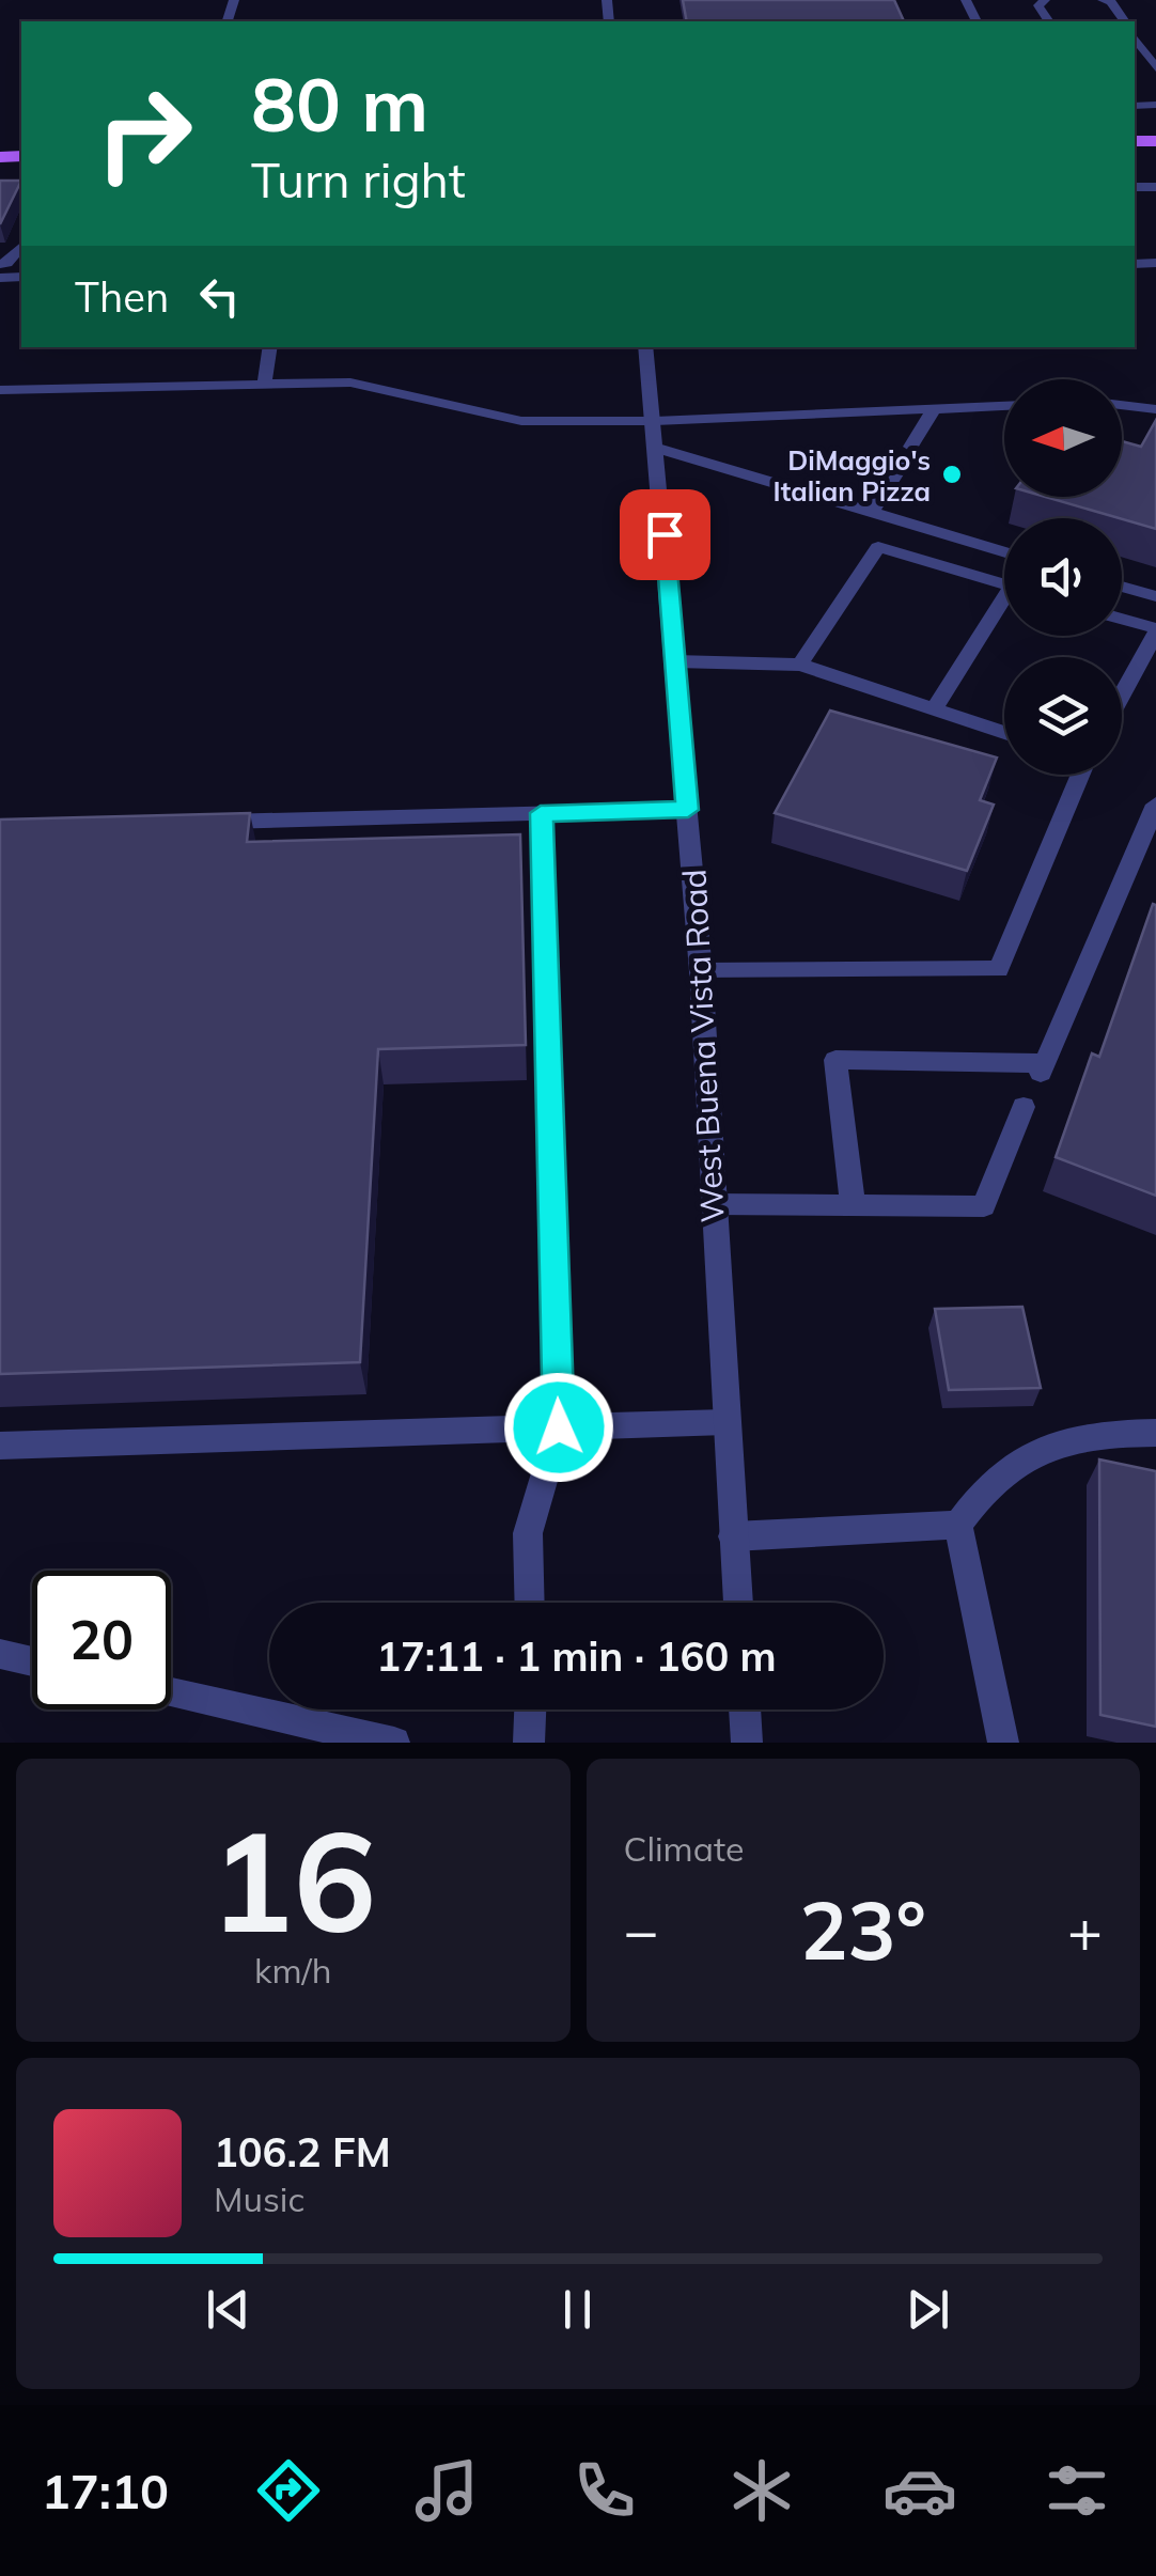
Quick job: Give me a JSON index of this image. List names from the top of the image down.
{
  "streets": {
    "street": ["West Buena Vista Road"]
  },
  "places": ["DiMaggio's Italian Pizza"],
  "north": "left",
  "page": {
    "turn": ["80 m", "Turn right"],
    "then": "Then",
    "limit": "20",
    "trip": "17:11 · 1 min · 160 m",
    "tile": [
      ["16", "km/h"],
      "Climate"
    ],
    "heat": ["−", "23°", "+"],
    "song": ["106.2 FM", "Music"],
    "tabs": "17:10"
  }
}
